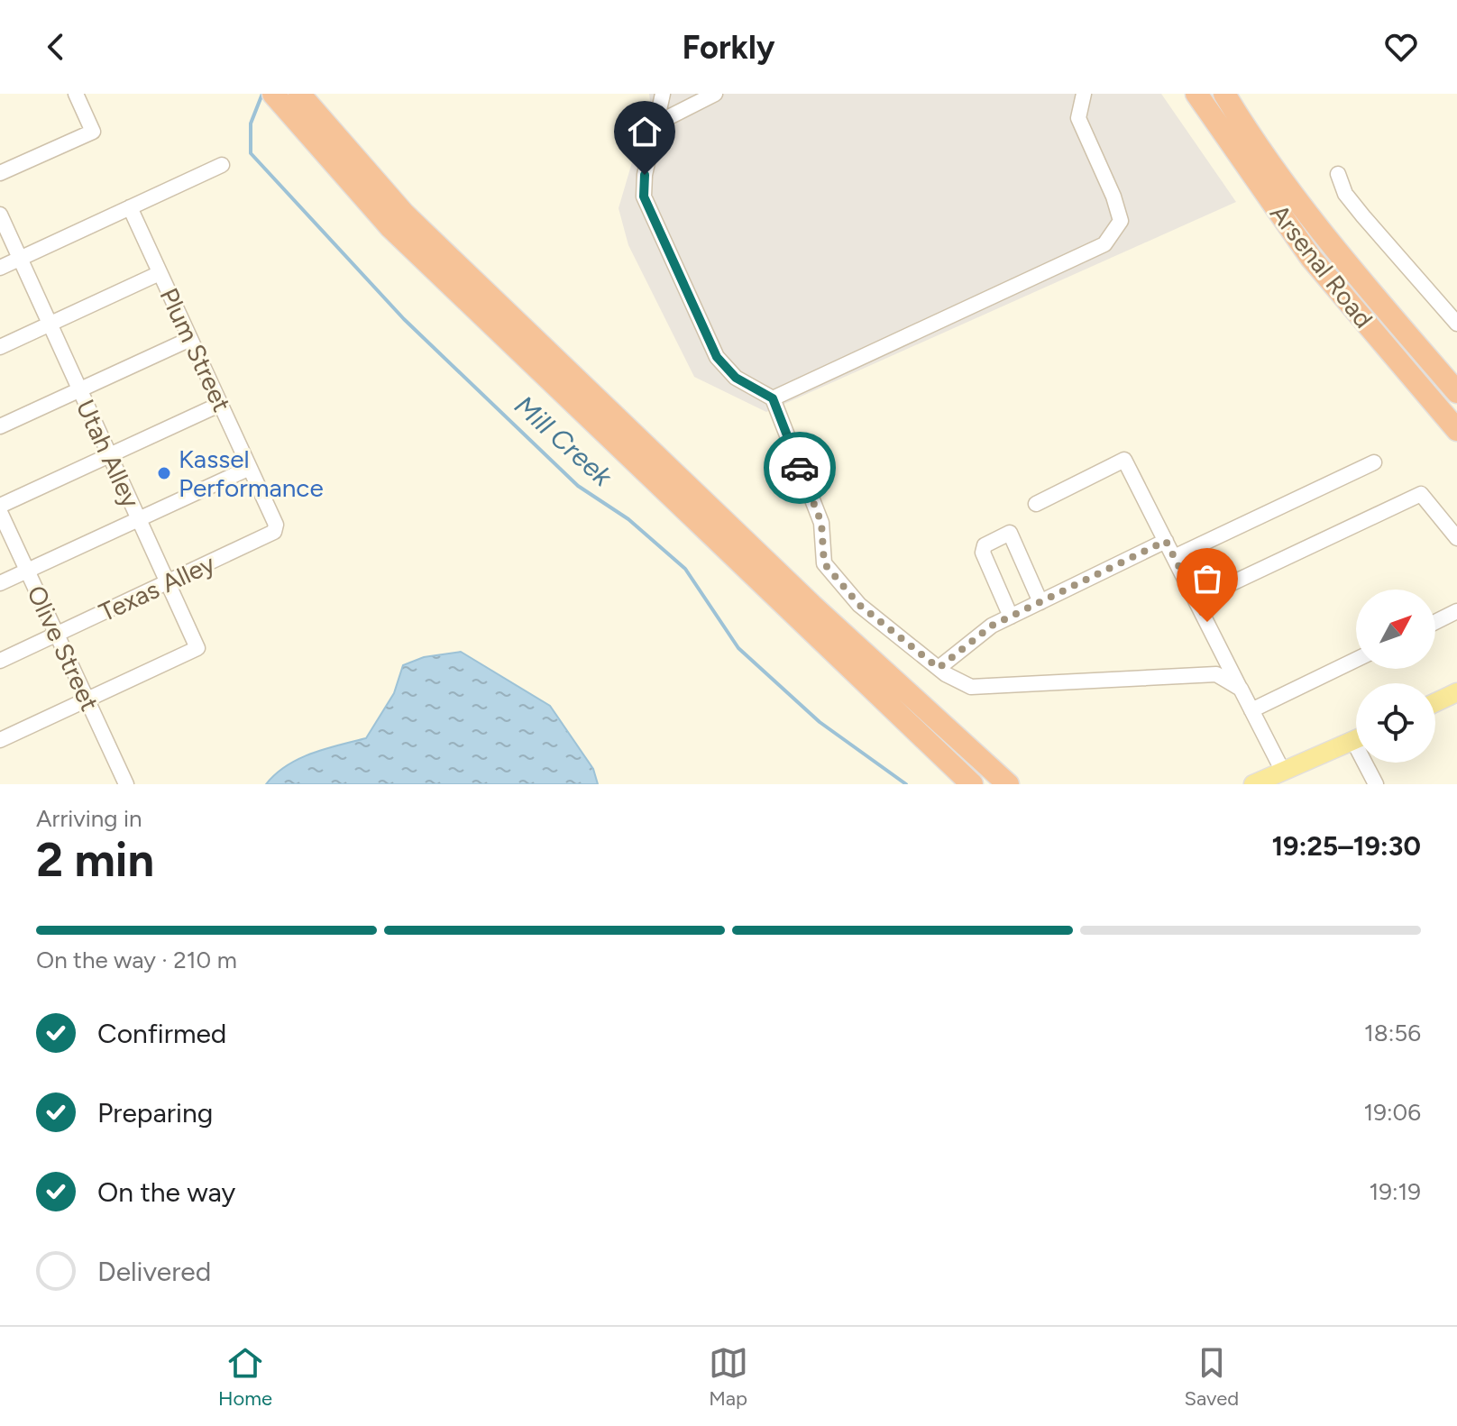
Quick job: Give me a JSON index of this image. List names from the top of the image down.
{
  "streets": {
    "highway": ["Arsenal Road"],
    "street": [
      "Plum Street",
      "Utah Alley",
      "Texas Alley",
      "Olive Street"
    ]
  },
  "crossings": [
    ["Plum Street", "Texas Alley"],
    ["Utah Alley", "Texas Alley"],
    ["Utah Alley", "Olive Street"],
    ["Texas Alley", "Olive Street"]
  ],
  "water": ["Mill Creek"],
  "places": ["Kassel Performance"],
  "north": "top right",
  "page": {
    "header": "Forkly",
    "heading": ["2 min", "Arriving in", "19:25–19:30"],
    "bar": "On the way · 210 m",
    "list": [
      ["Confirmed", "18:56"],
      ["Preparing", "19:06"],
      ["On the way", "19:19"],
      "Delivered"
    ],
    "tabs": ["Home", "Map", "Saved"]
  }
}
